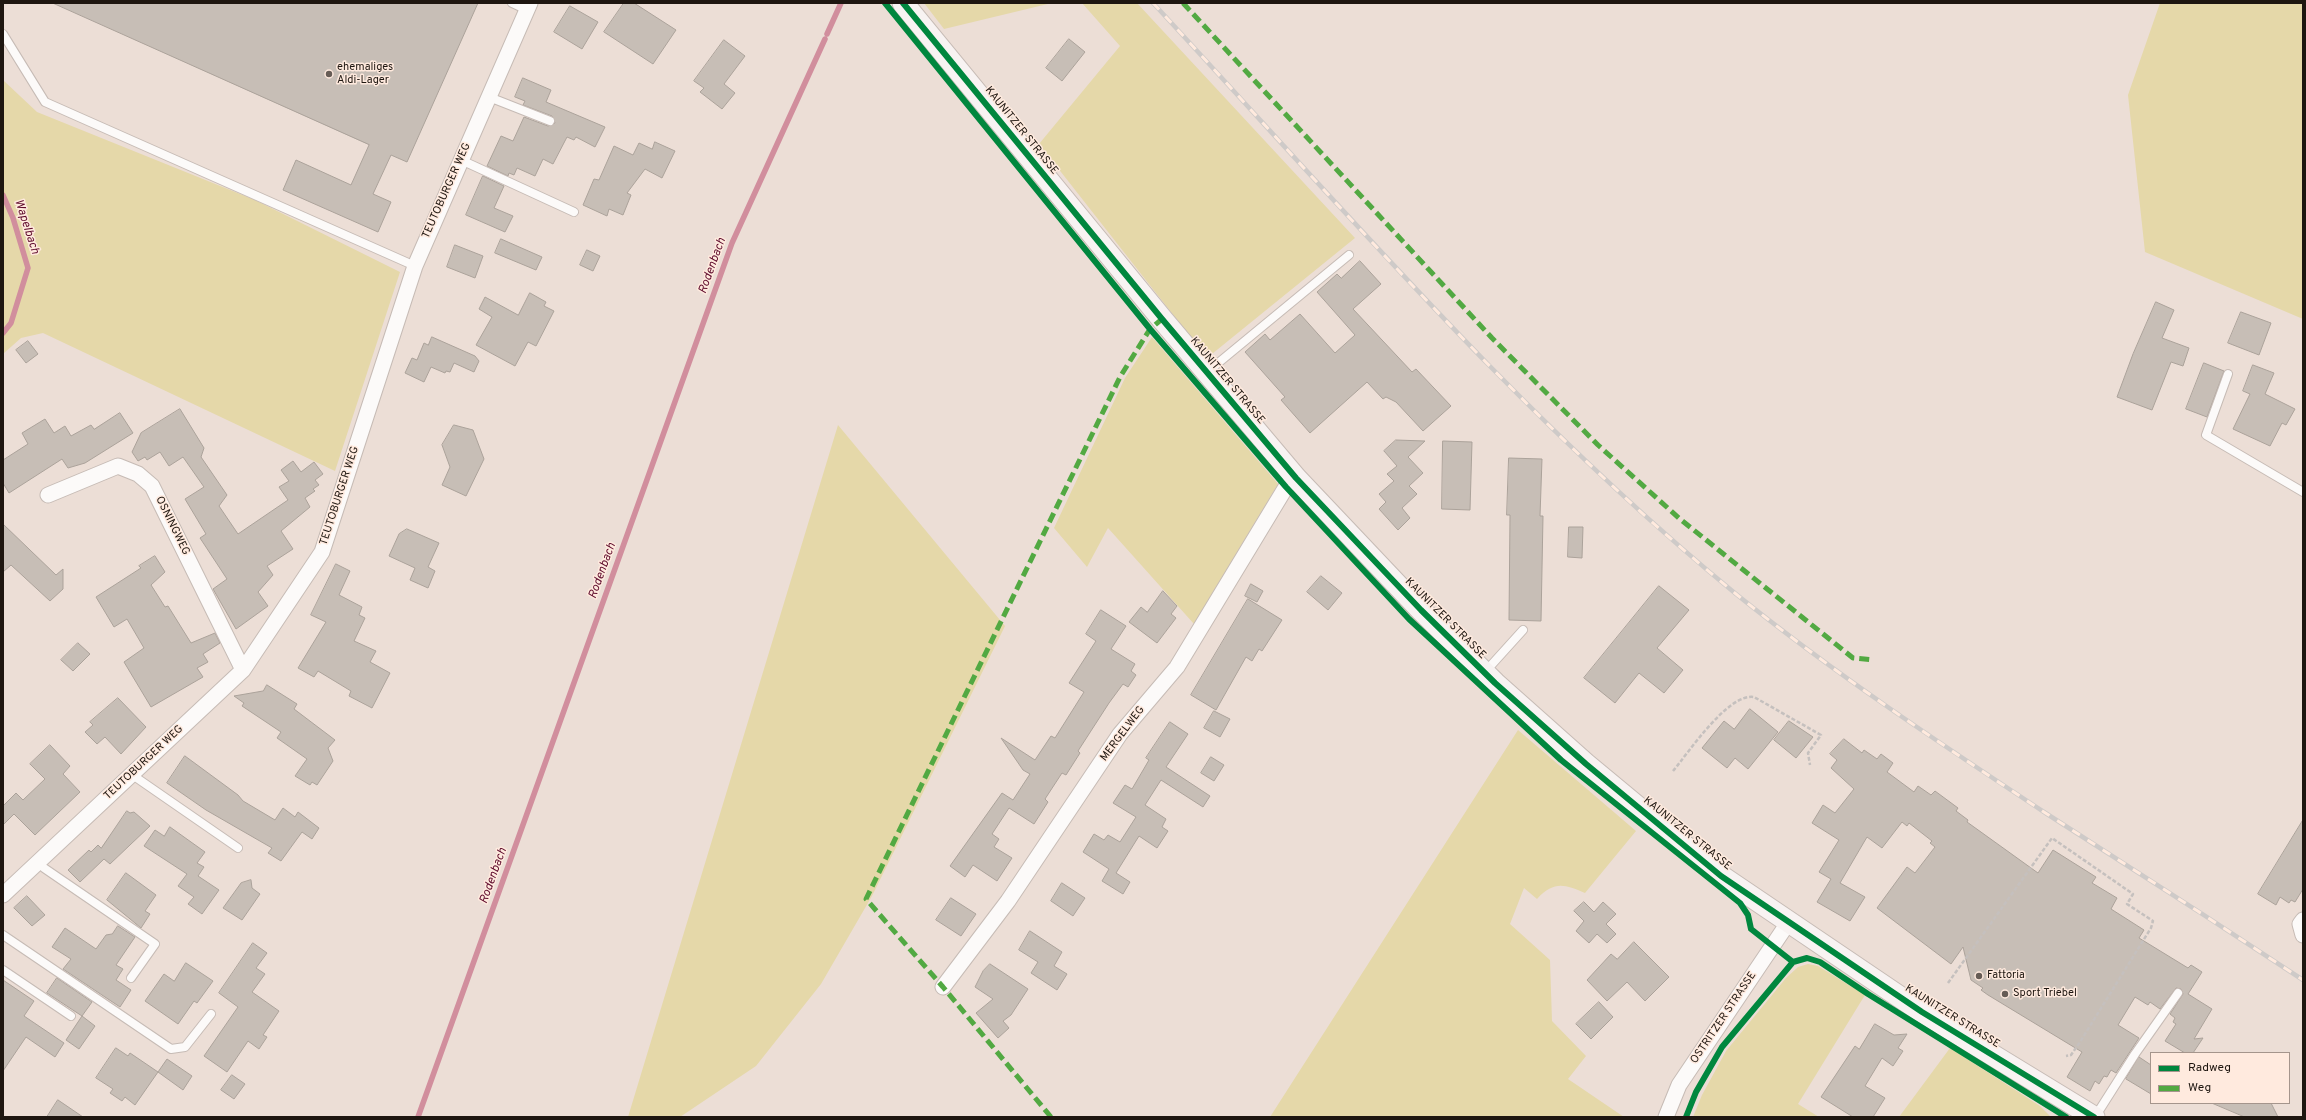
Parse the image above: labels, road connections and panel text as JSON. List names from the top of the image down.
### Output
{
  "streets": {
    "street": [
      "KAUNITZER STRASSE",
      "TEUTOBURGER WEG",
      "OSNINGWEG",
      "MERGELWEG",
      "OSTRITZER STRASSE"
    ]
  },
  "crossings": [
    ["KAUNITZER STRASSE", "MERGELWEG"],
    ["KAUNITZER STRASSE", "OSTRITZER STRASSE"],
    ["TEUTOBURGER WEG", "OSNINGWEG"]
  ],
  "water": ["Wapelbach", "Rodenbach"],
  "places": ["ehemaliges Aldi-Lager", "Fattoria", "Sport Triebel"],
  "legend": ["Radweg", "Weg"]
}
